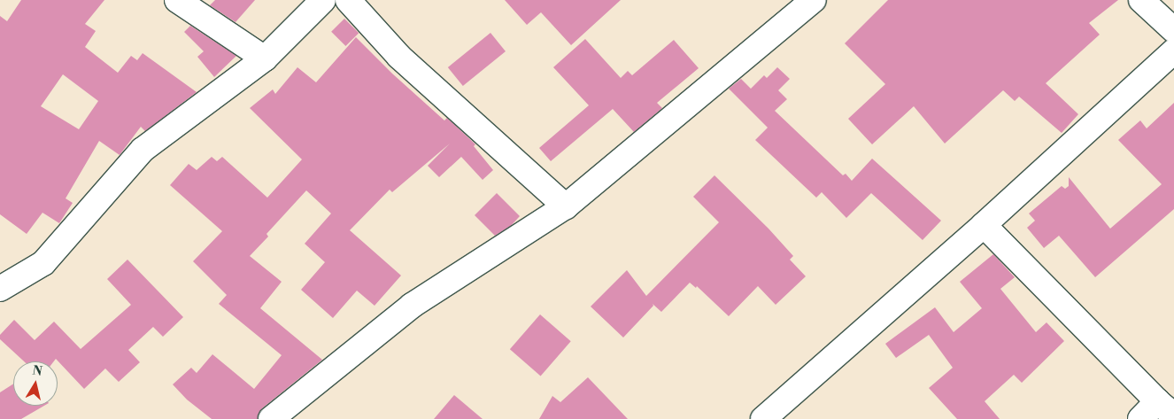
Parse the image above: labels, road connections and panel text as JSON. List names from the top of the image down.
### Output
{
  "north": "top"
}
